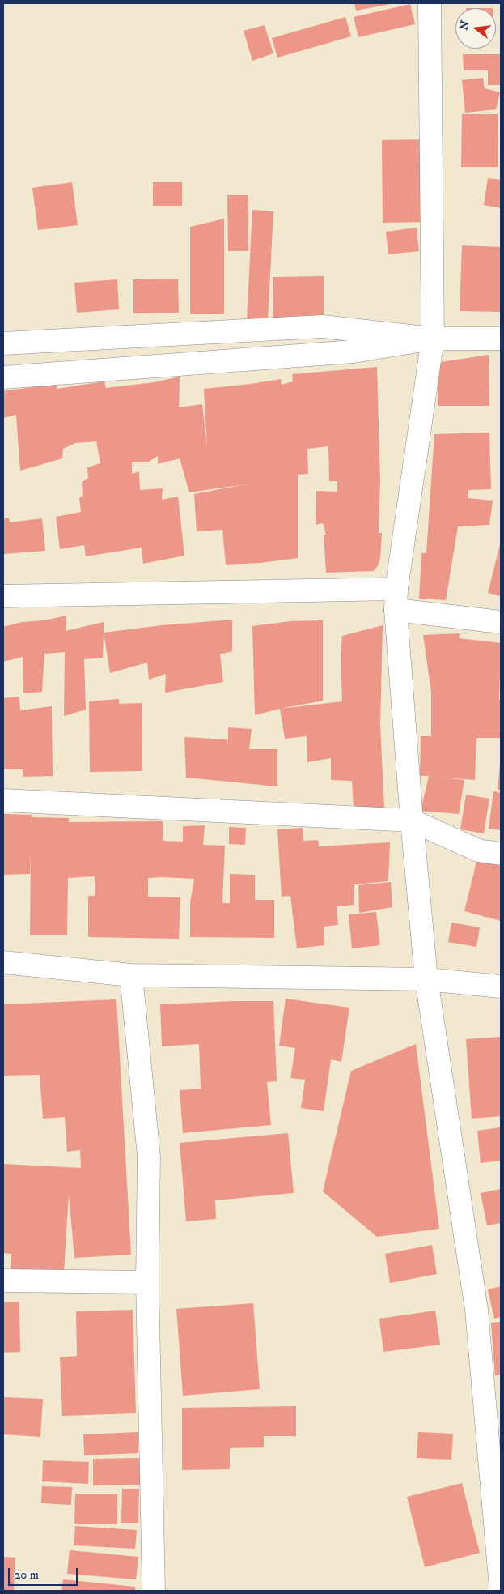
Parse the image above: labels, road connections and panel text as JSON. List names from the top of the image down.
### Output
{
  "scale_bar": "20 m",
  "north": "left"
}
